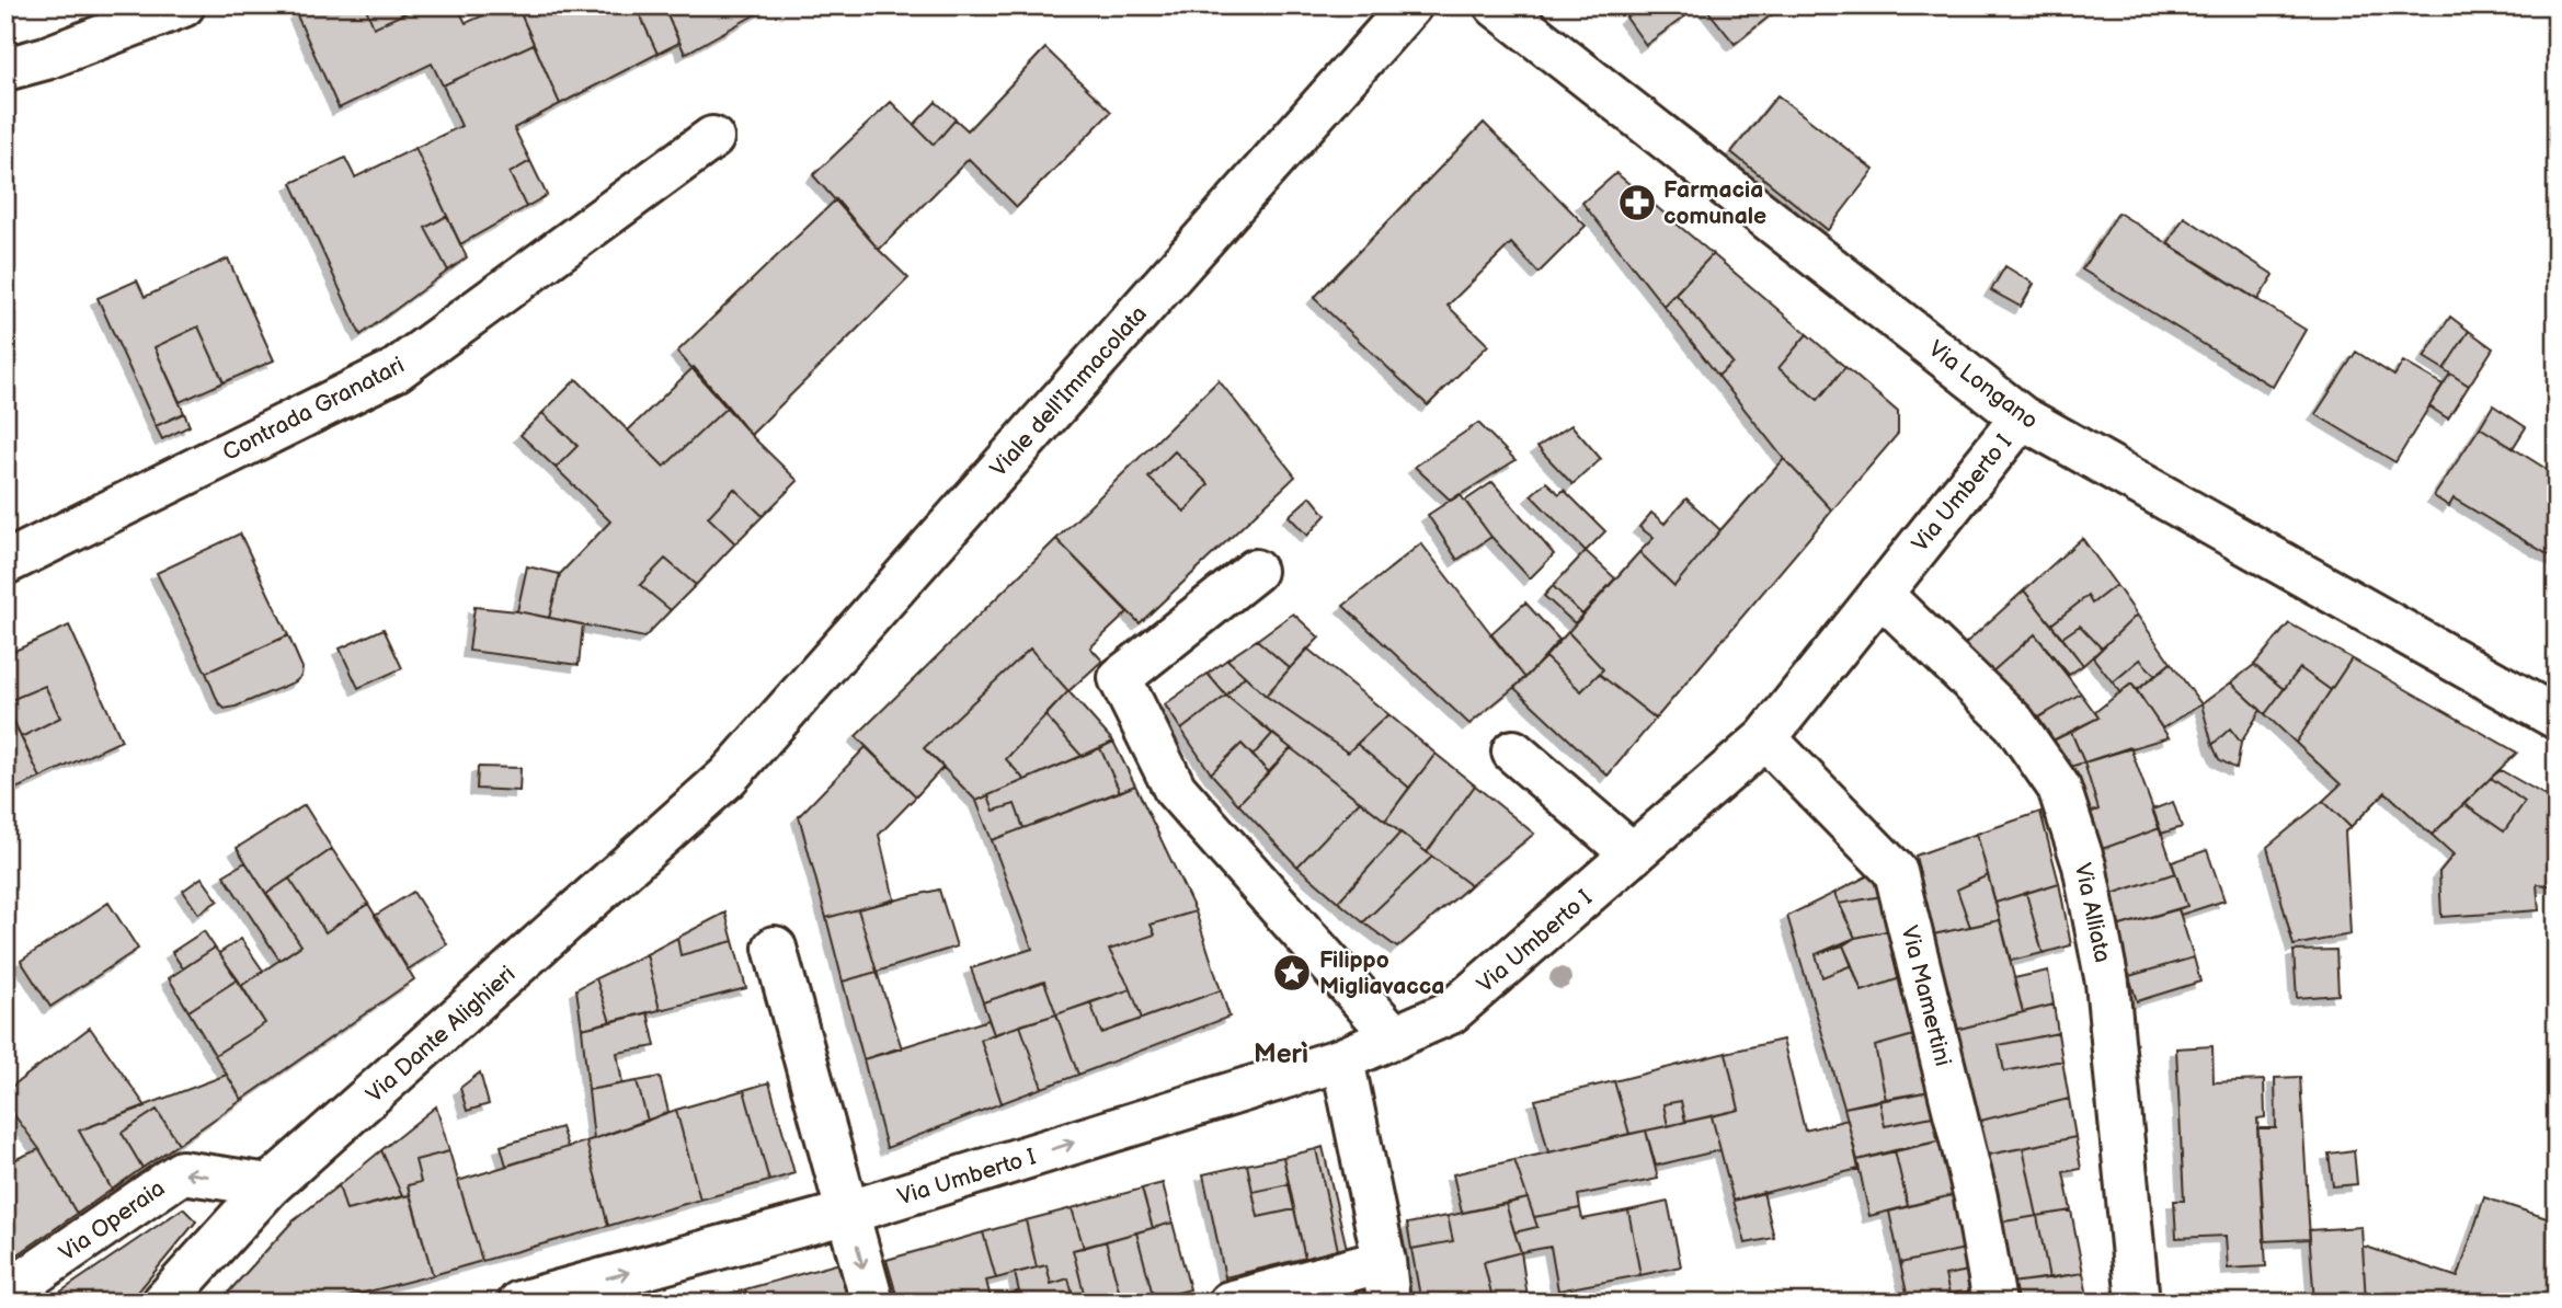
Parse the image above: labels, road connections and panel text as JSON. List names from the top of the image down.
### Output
{
  "streets": {
    "street": [
      "Via Longano",
      "Viale dell'Immacolata",
      "Contrada Granatari",
      "Via Umberto I",
      "Via Alliata",
      "Via Mamertini",
      "Via Dante Alighieri",
      "Via Operaia"
    ]
  },
  "crossings": [
    ["Via Longano", "Via Umberto I"],
    ["Viale dell'Immacolata", "Via Dante Alighieri"],
    ["Via Umberto I", "Via Alliata"],
    ["Via Umberto I", "Via Mamertini"],
    ["Via Dante Alighieri", "Via Operaia"]
  ],
  "one_way": ["Via Umberto I", "Via Operaia"],
  "districts": ["Merì"],
  "places": {
    "pharmacy": ["Farmacia comunale"],
    "place": ["Filippo Migliavacca"]
  }
}
